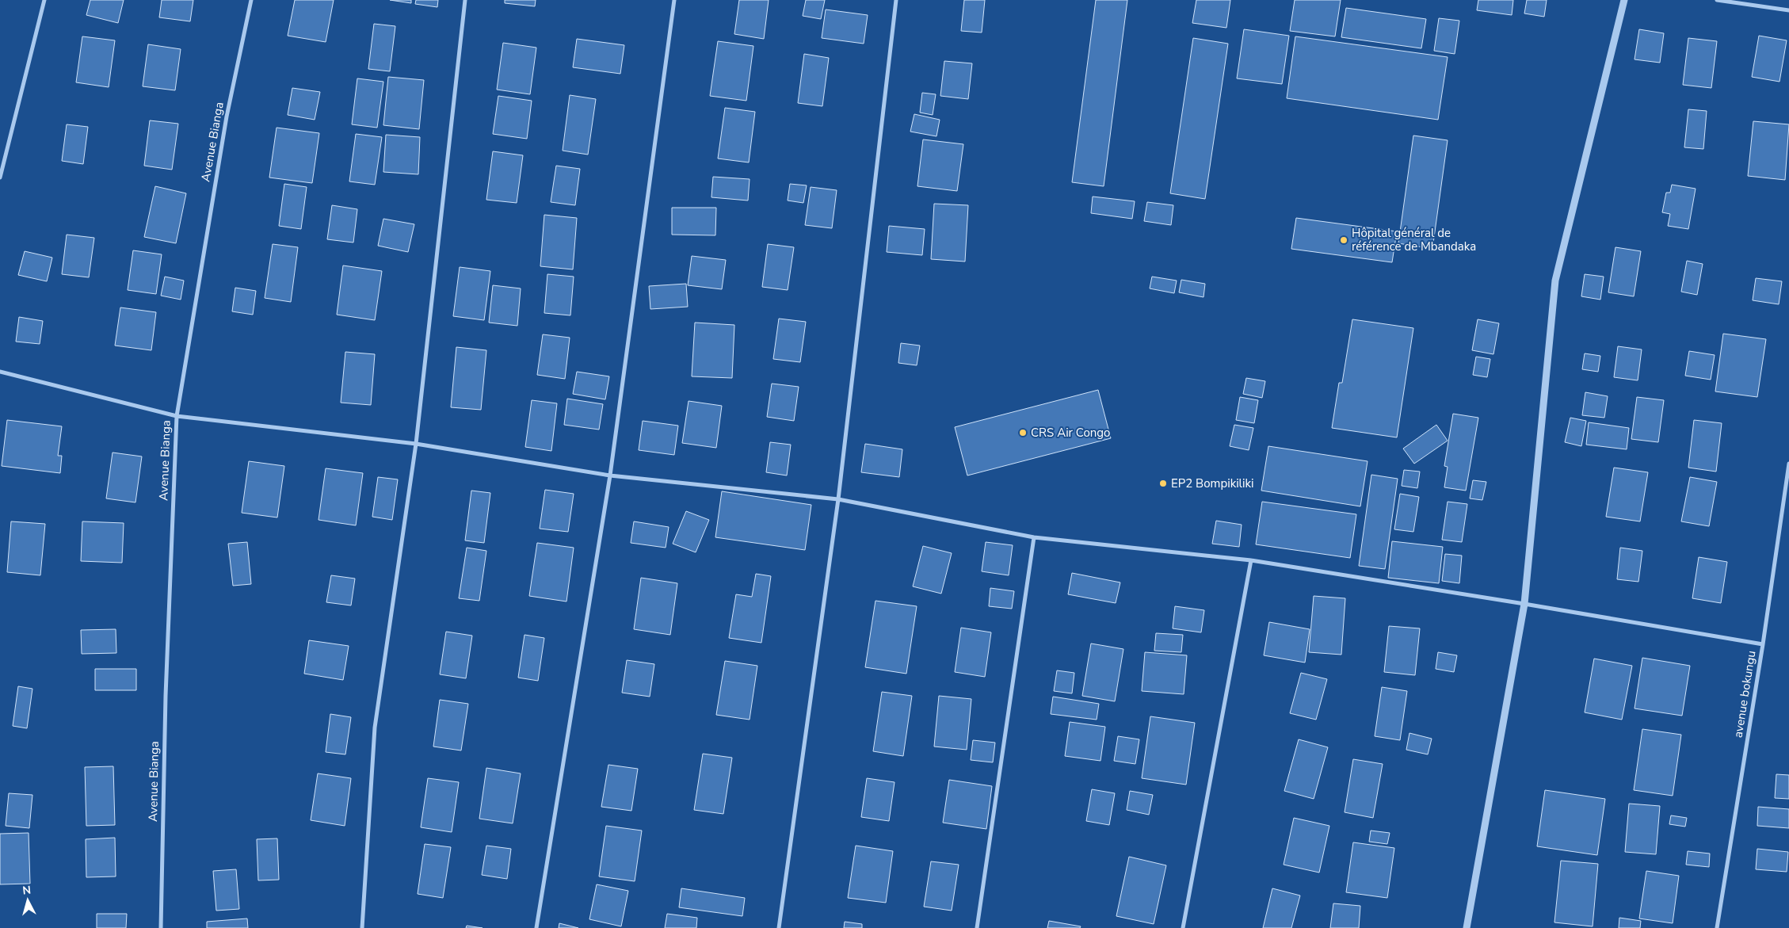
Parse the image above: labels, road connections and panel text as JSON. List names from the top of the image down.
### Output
{
  "streets": {
    "street": ["Avenue Bianga", "avenue bokungu"]
  },
  "places": ["Hôpital général de référence de Mbandaka", "CRS Air Congo", "EP2 Bompikiliki"],
  "north": "top"
}
